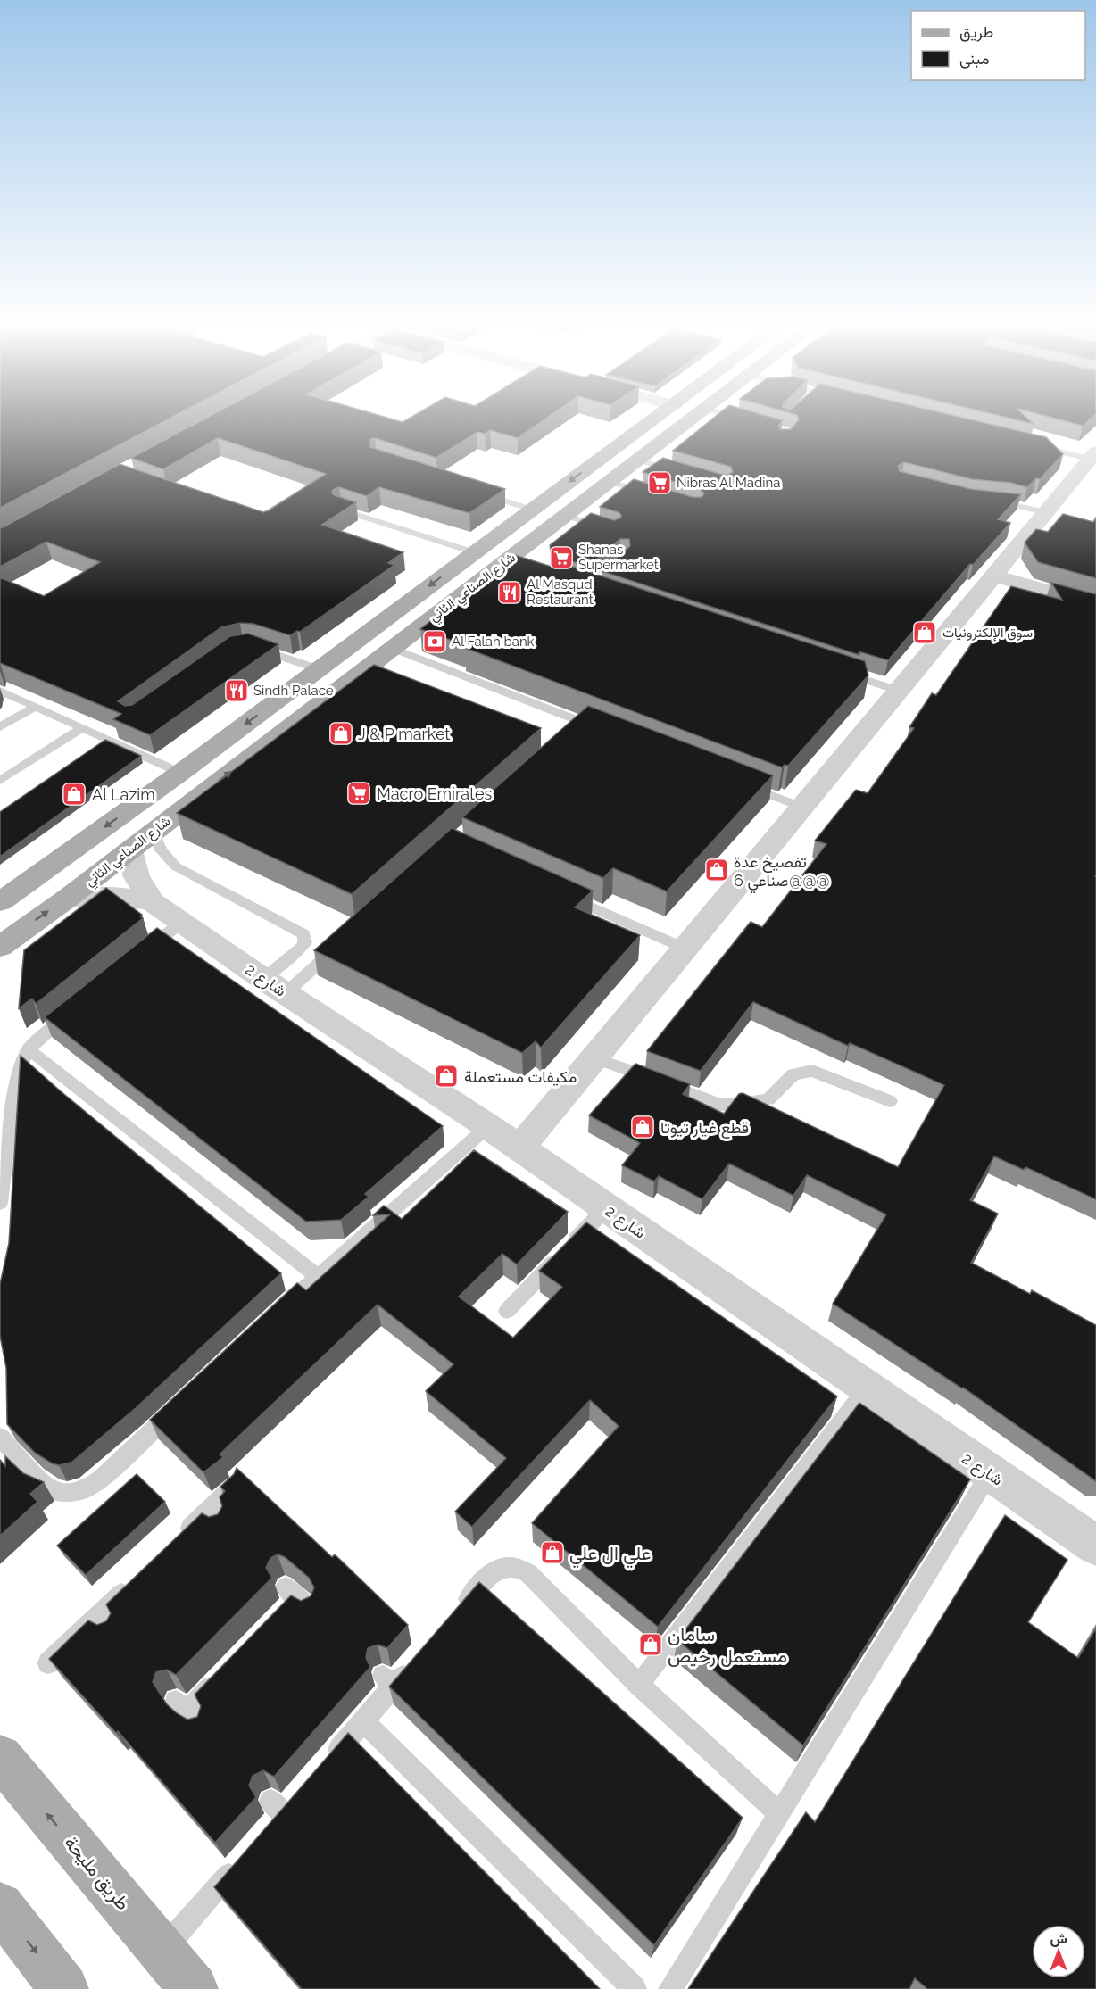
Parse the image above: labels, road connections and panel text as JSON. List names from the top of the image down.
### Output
{
  "streets": {
    "main road": ["شارع الصناعي الثاني", "طريق مليحة"],
    "street": ["شارع 2"]
  },
  "crossings": [
    ["شارع الصناعي الثاني", "شارع 2"]
  ],
  "places": {
    "supermarket": ["Nibras Al Madina", "Shanas Supermarket", "Macro Emirates"],
    "restaurant": ["Al Masqud Restaurant", "Sindh Palace"],
    "shop": [
      "سوق الإلكترونيات",
      "J & P market",
      "Al Lazim",
      "تفصيخ عدة صناعي 6@@@",
      "مكيفات مستعملة",
      "قطع غيار تيوتا",
      "علي ال علي",
      "سامان مستعمل رخيص"
    ],
    "bank": ["Al Falah bank"]
  },
  "legend": ["طريق", "مبنى"],
  "north": "top"
}
